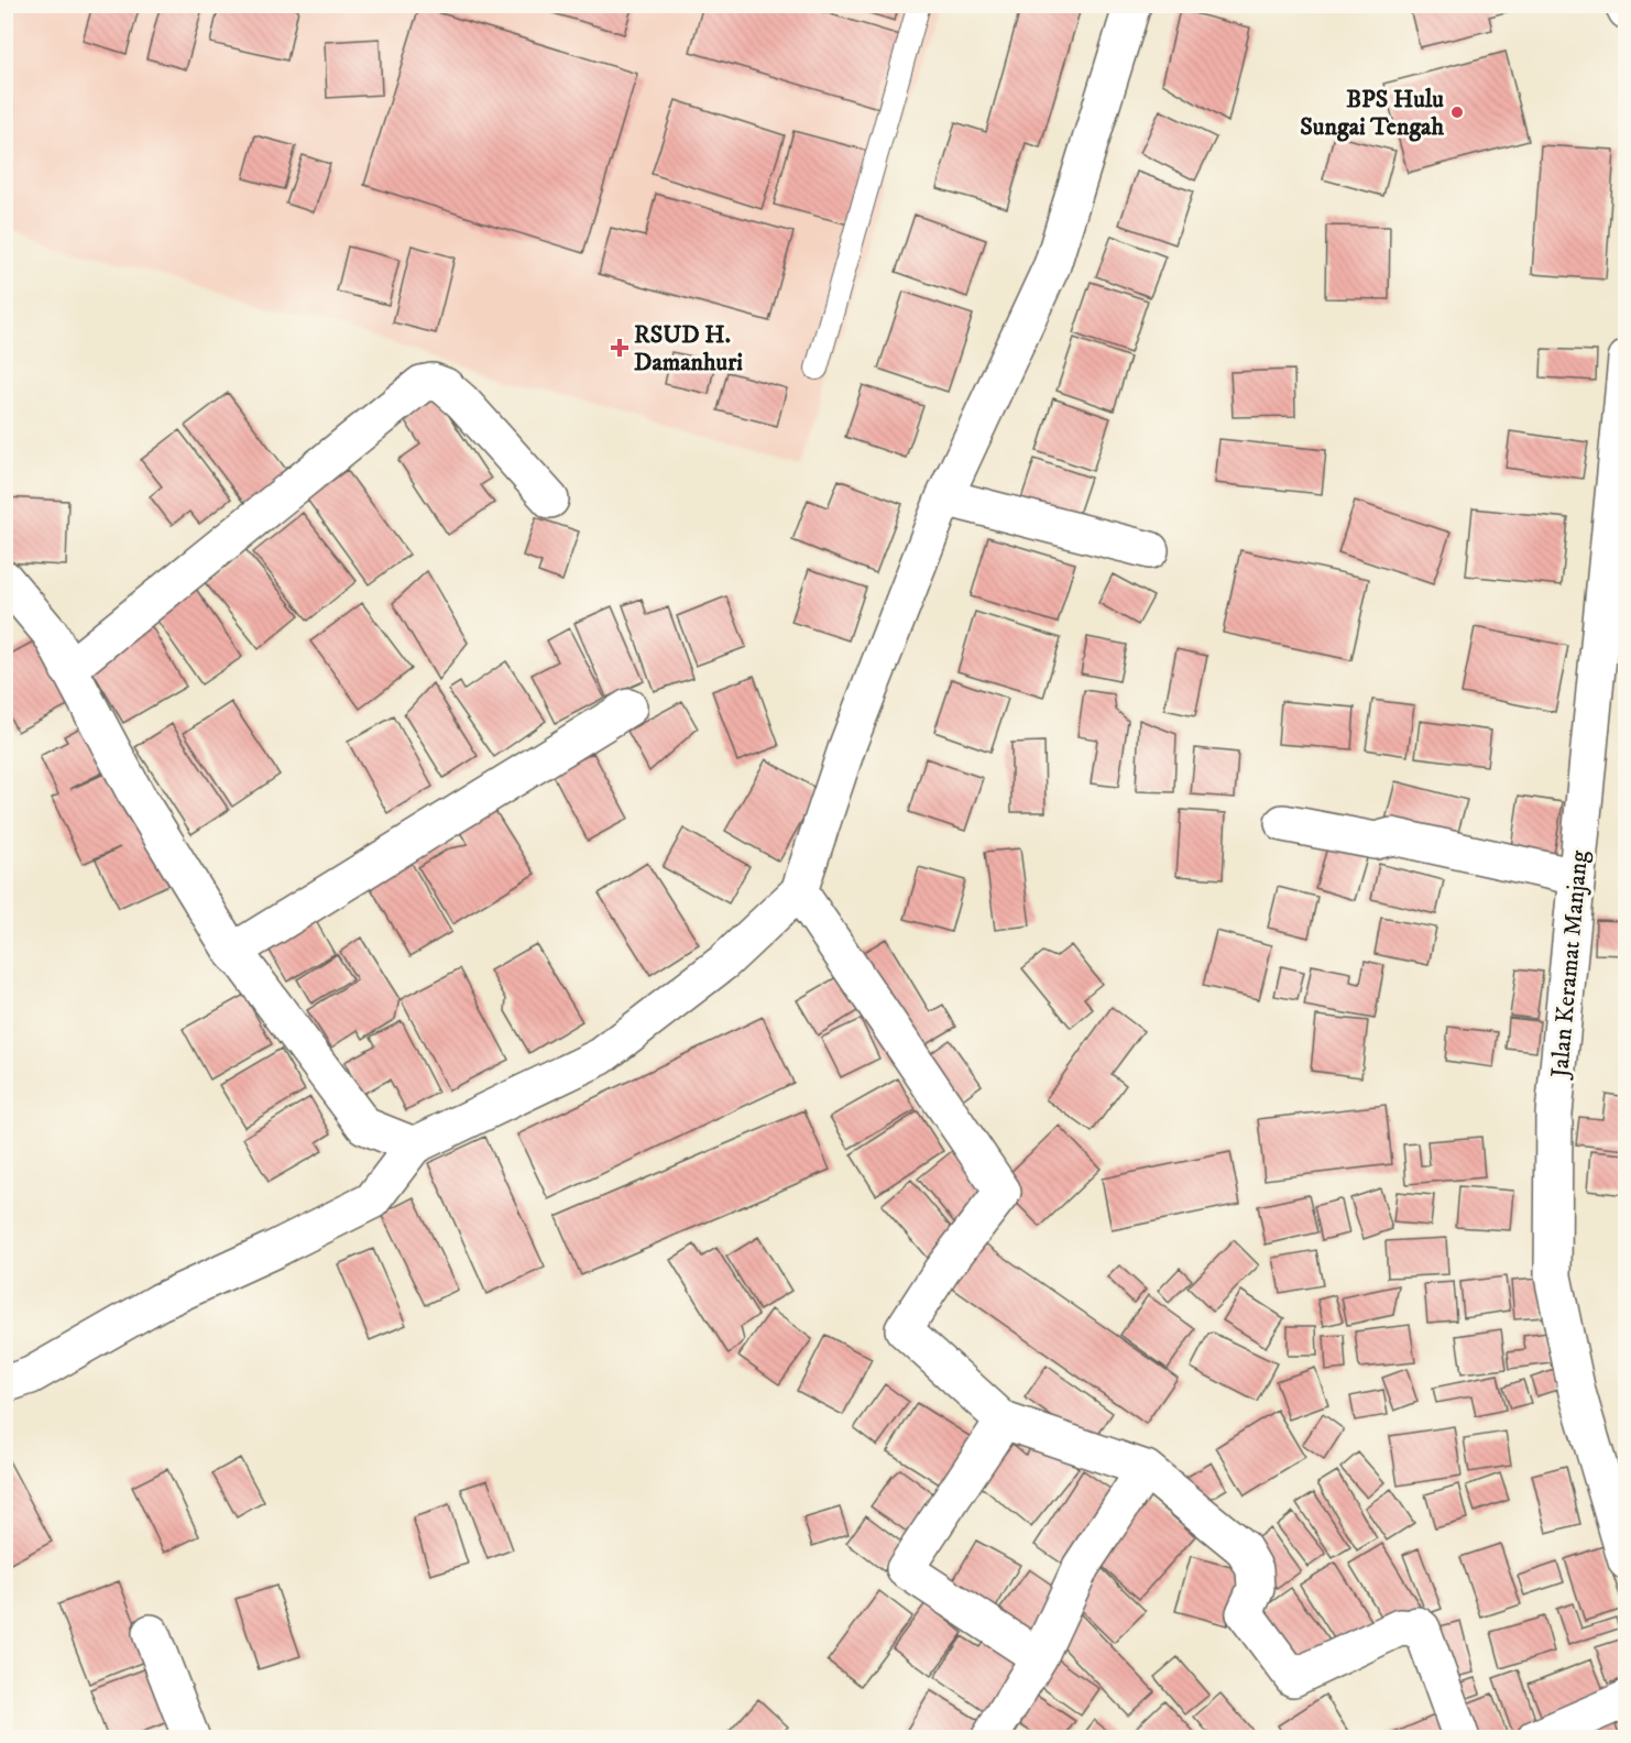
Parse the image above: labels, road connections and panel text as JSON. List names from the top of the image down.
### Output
{
  "streets": {
    "street": ["Jalan Keramat Manjang"]
  },
  "places": {
    "other": ["BPS Hulu Sungai Tengah"],
    "health": ["RSUD H. Damanhuri"]
  }
}
